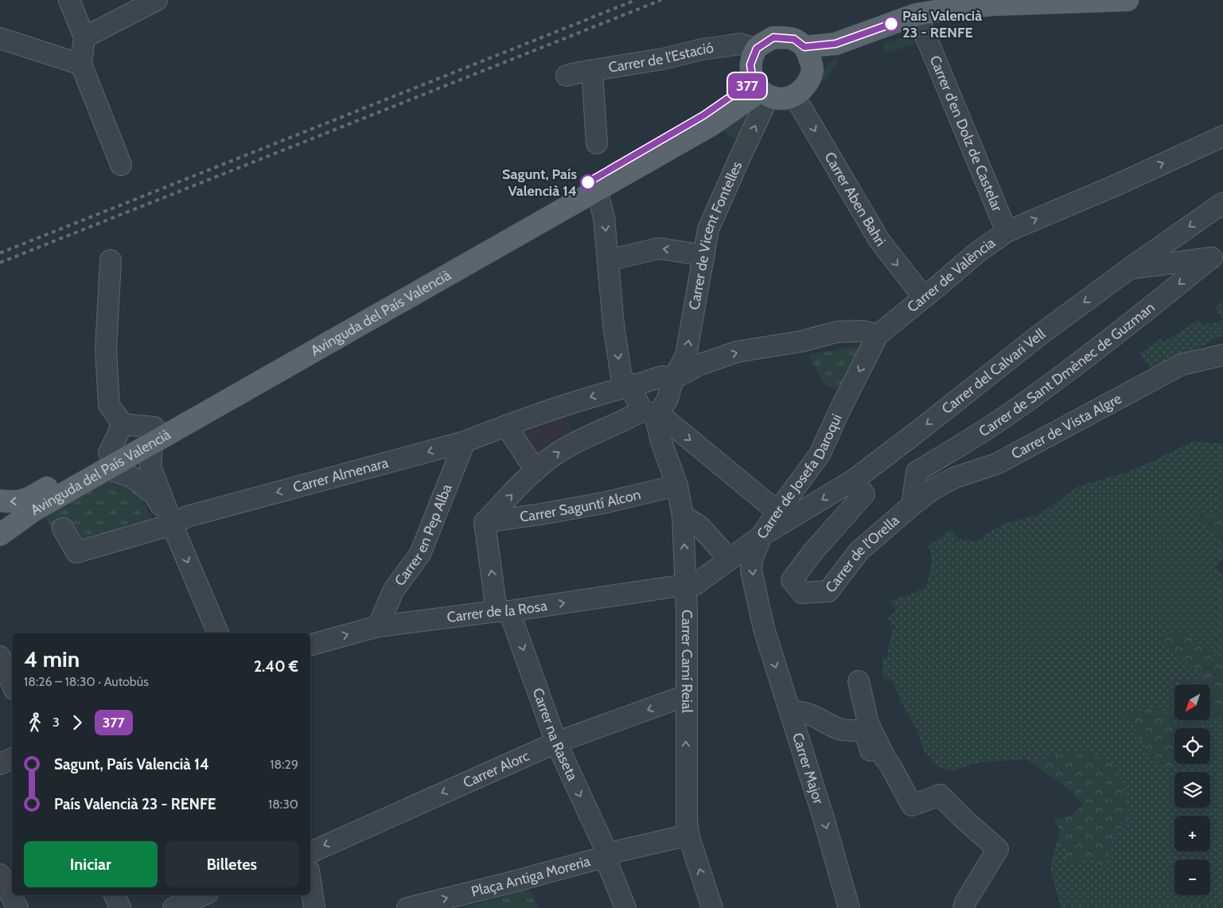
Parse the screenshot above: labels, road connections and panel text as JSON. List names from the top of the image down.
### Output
{
  "streets": {
    "main road": ["Avinguda del País Valencià"],
    "street": [
      "Carrer de l'Estació",
      "Carrer d'en Dolz de Castelar",
      "Carrer Aben Bahri",
      "Carrer de Vicent Fontelles",
      "Carrer de València",
      "Carrer de Sant Dmènec de Guzman",
      "Carrer del Calvari Vell",
      "Carrer de Vista Algre",
      "Carrer de Josefa Daroqui",
      "Carrer Almenara",
      "Carrer Saguntí Alcon",
      "Carrer en Pep Alba",
      "Carrer de l'Orella",
      "Carrer de la Rosa",
      "Carrer Camí Reial",
      "Carrer na Raseta",
      "Carrer Major",
      "Carrer Alorc",
      "Plaça Antiga Moreria"
    ]
  },
  "crossings": [
    ["Carrer de l'Estació", "Carrer Aben Bahri"],
    ["Carrer de l'Estació", "Carrer de Vicent Fontelles"],
    ["Carrer de l'Estació", "Avinguda del País Valencià"],
    ["Carrer d'en Dolz de Castelar", "Carrer de València"],
    ["Carrer Aben Bahri", "Carrer de Vicent Fontelles"],
    ["Carrer Aben Bahri", "Carrer de València"],
    ["Carrer Aben Bahri", "Avinguda del País Valencià"],
    ["Carrer de Vicent Fontelles", "Avinguda del País Valencià"],
    ["Carrer de Vicent Fontelles", "Carrer Almenara"],
    ["Carrer de Vicent Fontelles", "Carrer Camí Reial"],
    ["Carrer de València", "Carrer de Josefa Daroqui"],
    ["Carrer de Sant Dmènec de Guzman", "Carrer de Vista Algre"],
    ["Carrer de Sant Dmènec de Guzman", "Carrer de l'Orella"],
    ["Carrer del Calvari Vell", "Carrer de Josefa Daroqui"],
    ["Carrer del Calvari Vell", "Carrer de l'Orella"],
    ["Carrer del Calvari Vell", "Carrer Major"],
    ["Carrer de Vista Algre", "Carrer de l'Orella"],
    ["Carrer de Josefa Daroqui", "Carrer de la Rosa"],
    ["Carrer de Josefa Daroqui", "Carrer Camí Reial"],
    ["Carrer de Josefa Daroqui", "Carrer Major"],
    ["Carrer Almenara", "Carrer en Pep Alba"],
    ["Carrer Saguntí Alcon", "Carrer Camí Reial"],
    ["Carrer Saguntí Alcon", "Carrer na Raseta"],
    ["Carrer en Pep Alba", "Carrer de la Rosa"],
    ["Carrer de la Rosa", "Carrer Camí Reial"],
    ["Carrer de la Rosa", "Carrer na Raseta"],
    ["Carrer Camí Reial", "Carrer Alorc"],
    ["Carrer na Raseta", "Carrer Alorc"],
    ["Carrer na Raseta", "Plaça Antiga Moreria"]
  ],
  "one_way": [
    "Carrer Aben Bahri",
    "Carrer de Vicent Fontelles",
    "Carrer de Sant Dmènec de Guzman",
    "Carrer del Calvari Vell",
    "Carrer de Josefa Daroqui",
    "Carrer Almenara",
    "Carrer Camí Reial",
    "Carrer Major",
    "Carrer Alorc",
    "Plaça Antiga Moreria"
  ],
  "places": ["País Valencià 23 - RENFE", "Sagunt, País Valencià 14"],
  "lines": ["bus line 377"],
  "north": "bottom left",
  "page": {
    "on_map": "377",
    "heading": ["4 min", "18:26 – 18:30 · Autobús", "2.40 €"],
    "map_buttons": ["+", "−"],
    "legs": ["3", "377"],
    "list": [
      {
        "name": "Sagunt, País Valencià 14",
        "value": "18:29"
      },
      {
        "name": "País Valencià 23 - RENFE",
        "value": "18:30"
      }
    ],
    "buttons": ["Iniciar", "Billetes"]
  }
}
